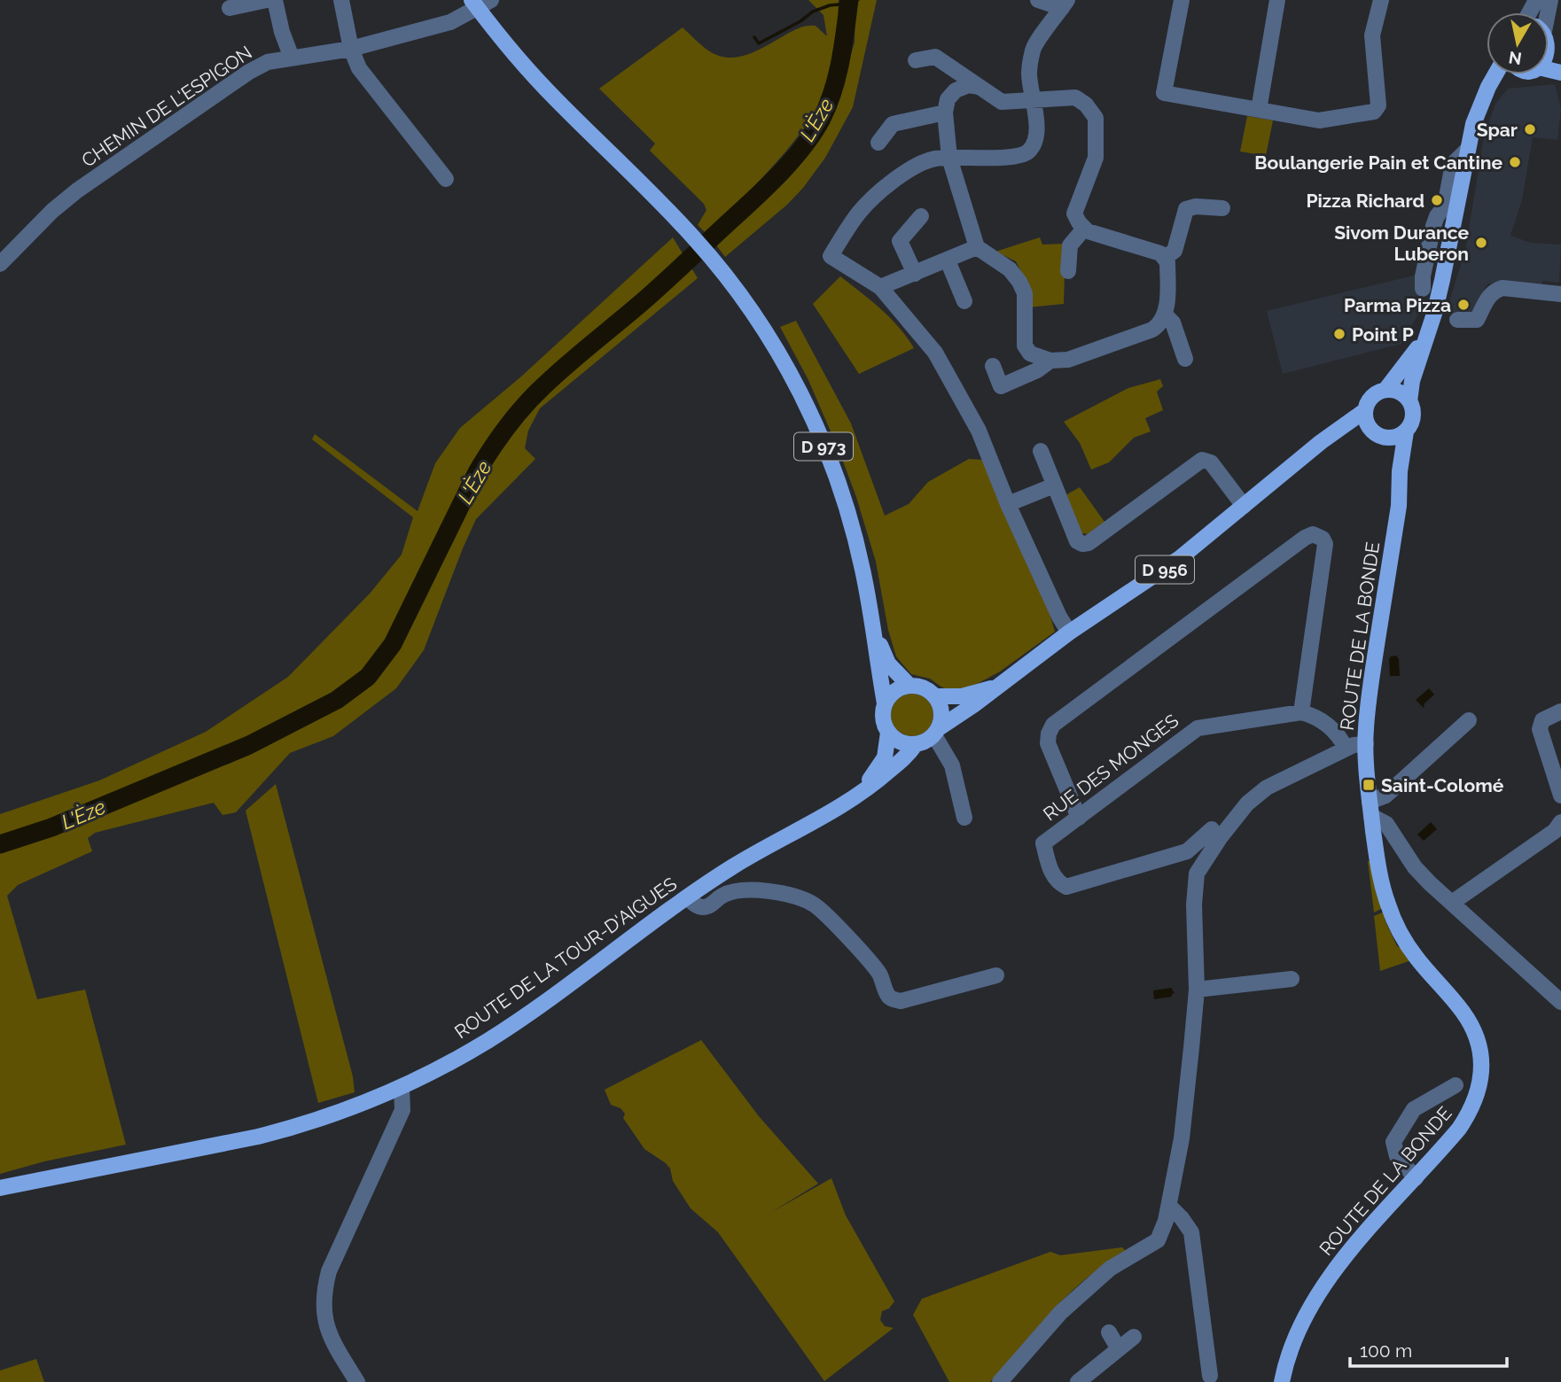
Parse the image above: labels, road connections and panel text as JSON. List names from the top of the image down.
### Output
{
  "streets": {
    "main road": [
      "D 973",
      "D 956",
      "ROUTE DE LA BONDE",
      "ROUTE DE LA TOUR-D'AIGUES"
    ],
    "street": ["CHEMIN DE L'ESPIGON", "RUE DES MONGES"]
  },
  "crossings": [
    ["D 973", "D 956"],
    ["D 973", "ROUTE DE LA TOUR-D'AIGUES"],
    ["D 956", "ROUTE DE LA BONDE"],
    ["D 956", "ROUTE DE LA TOUR-D'AIGUES"]
  ],
  "water": ["L'Èze"],
  "places": {
    "other": [
      "Spar",
      "Boulangerie Pain et Cantine",
      "Pizza Richard",
      "Sivom Durance Luberon",
      "Parma Pizza",
      "Point P"
    ],
    "transit": ["Saint-Colomé"]
  },
  "scale_bar": "100 m",
  "north": "bottom"
}
